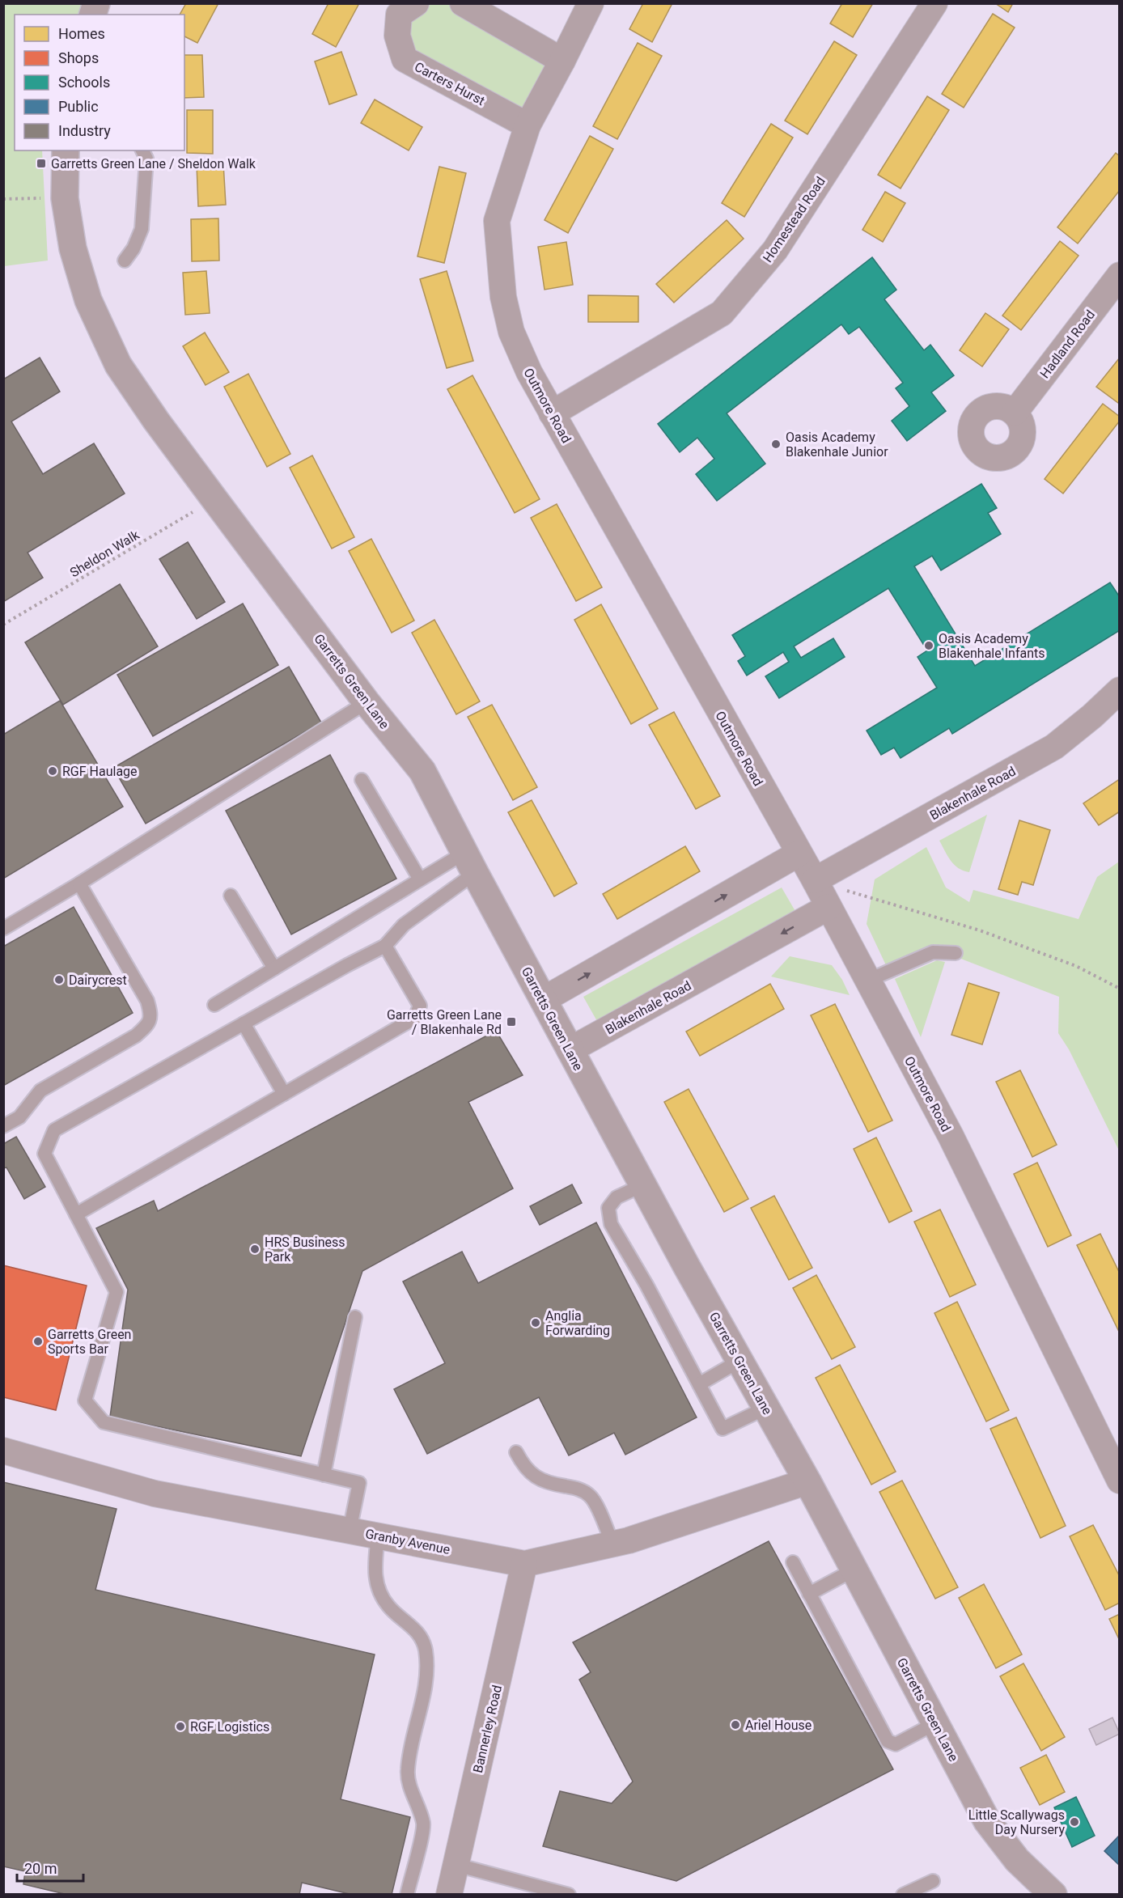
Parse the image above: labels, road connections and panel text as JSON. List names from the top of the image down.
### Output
{
  "streets": {
    "street": [
      "Carters Hurst",
      "Homestead Road",
      "Hadland Road",
      "Outmore Road",
      "Garretts Green Lane",
      "Blakenhale Road",
      "Granby Avenue",
      "Bannerley Road"
    ],
    "path": ["Sheldon Walk"]
  },
  "crossings": [
    ["Carters Hurst", "Outmore Road"],
    ["Homestead Road", "Outmore Road"],
    ["Outmore Road", "Blakenhale Road"],
    ["Sheldon Walk", "Garretts Green Lane"],
    ["Garretts Green Lane", "Blakenhale Road"],
    ["Garretts Green Lane", "Granby Avenue"],
    ["Granby Avenue", "Bannerley Road"]
  ],
  "places": {
    "transit": ["Garretts Green Lane / Sheldon Walk", "Garretts Green Lane / Blakenhale Rd"],
    "other": [
      "Oasis Academy Blakenhale Junior",
      "Oasis Academy Blakenhale Infants",
      "RGF Haulage",
      "Dairycrest",
      "HRS Business Park",
      "Anglia Forwarding",
      "Garretts Green Sports Bar",
      "Ariel House",
      "RGF Logistics",
      "Little Scallywags Day Nursery"
    ]
  },
  "legend": [
    "Homes",
    "Shops",
    "Schools",
    "Public",
    "Industry"
  ],
  "scale_bar": "20 m"
}
